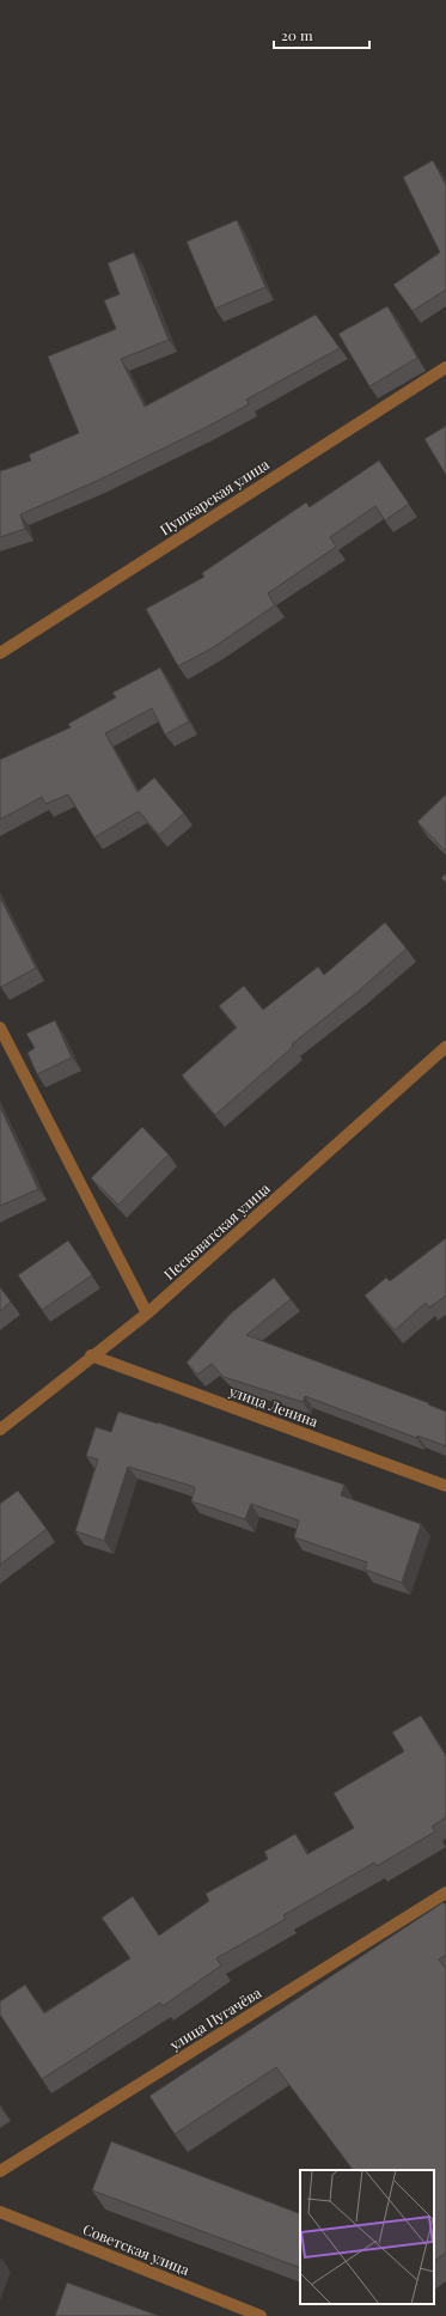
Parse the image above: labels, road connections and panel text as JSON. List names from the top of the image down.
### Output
{
  "streets": {
    "street": [
      "Пушкарская улица",
      "Песковатская улица",
      "улица Ленина",
      "улица Пугачёва",
      "Советская улица"
    ]
  },
  "crossings": [
    ["Песковатская улица", "улица Ленина"]
  ],
  "scale_bar": "20 m"
}
